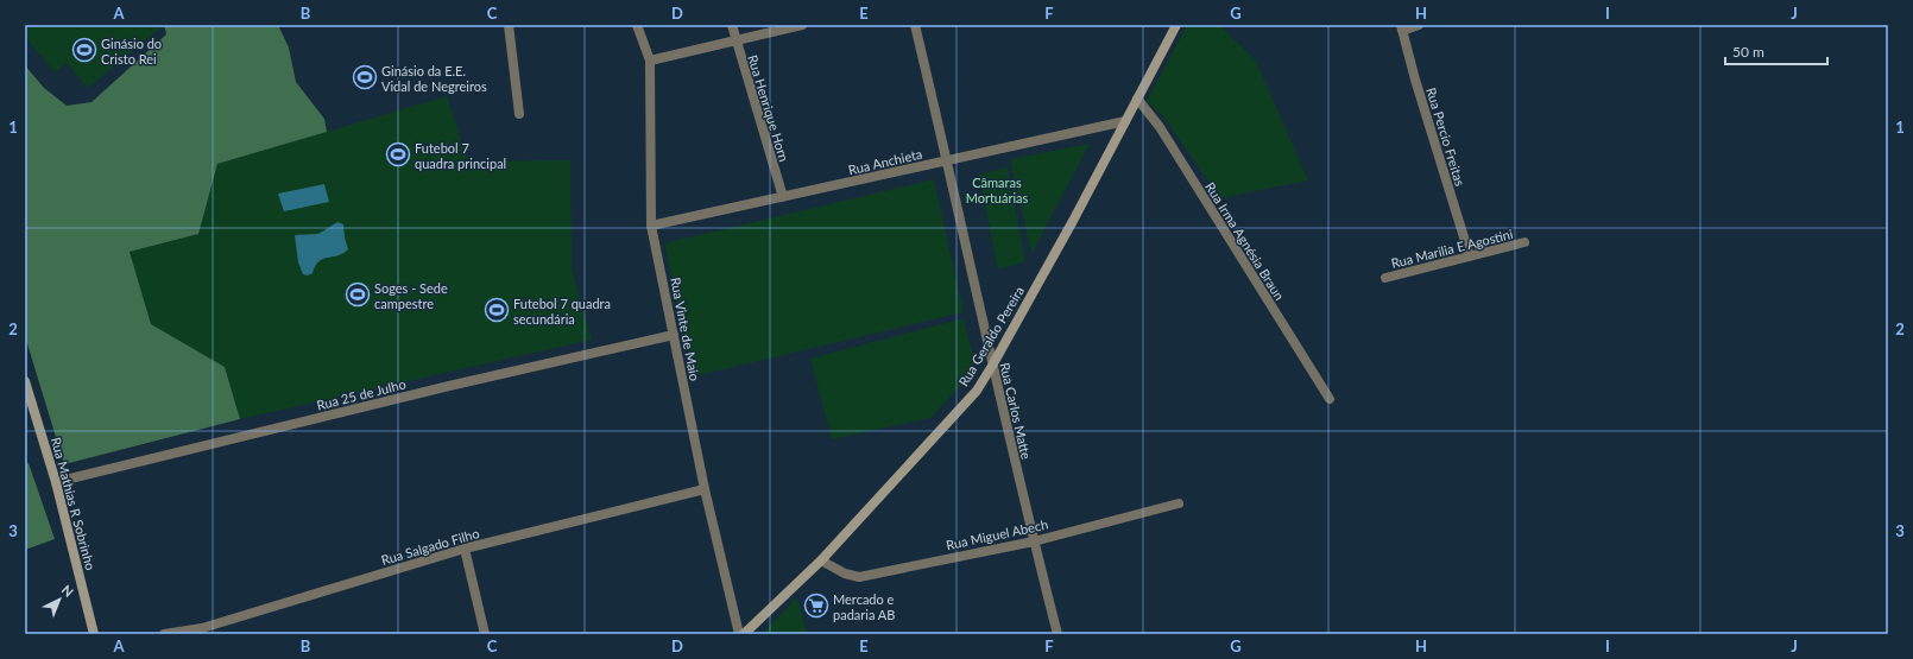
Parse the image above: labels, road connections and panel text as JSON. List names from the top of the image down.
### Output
{
  "streets": {
    "main road": ["Rua Geraldo Pereira", "Rua Mathias R Sobrinho"],
    "street": [
      "Rua Henrique Horn",
      "Rua Percio Freitas",
      "Rua Anchieta",
      "Rua Irma Agnésia Braun",
      "Rua Marilia E Agostini",
      "Rua Vinte de Maio",
      "Rua 25 de Julho",
      "Rua Carlos Matte",
      "Rua Miguel Abech",
      "Rua Salgado Filho"
    ]
  },
  "crossings": [
    ["Rua Henrique Horn", "Rua Anchieta"],
    ["Rua Percio Freitas", "Rua Marilia E Agostini"],
    ["Rua Anchieta", "Rua Vinte de Maio"],
    ["Rua Anchieta", "Rua Geraldo Pereira"],
    ["Rua Anchieta", "Rua Carlos Matte"],
    ["Rua Irma Agnésia Braun", "Rua Geraldo Pereira"],
    ["Rua Vinte de Maio", "Rua 25 de Julho"],
    ["Rua Vinte de Maio", "Rua Salgado Filho"],
    ["Rua Geraldo Pereira", "Rua Carlos Matte"],
    ["Rua Geraldo Pereira", "Rua Miguel Abech"],
    ["Rua 25 de Julho", "Rua Mathias R Sobrinho"],
    ["Rua Carlos Matte", "Rua Miguel Abech"]
  ],
  "parks": ["Câmaras Mortuárias"],
  "places": {
    "sports": [
      "Ginásio do Cristo Rei",
      "Ginásio da E.E. Vidal de Negreiros",
      "Futebol 7 quadra principal",
      "Soges - Sede campestre",
      "Futebol 7 quadra secundária"
    ],
    "supermarket": ["Mercado e padaria AB"]
  },
  "scale_bar": "50 m",
  "north": "top right",
  "grid": {
    "columns": [
      "A",
      "B",
      "C",
      "D",
      "E",
      "F",
      "G",
      "H",
      "I",
      "J"
    ],
    "rows": ["1", "2", "3"]
  }
}
